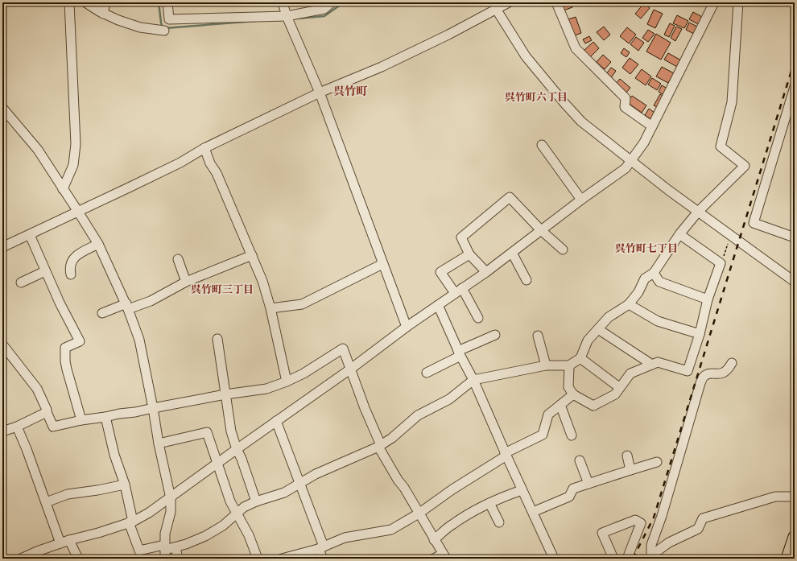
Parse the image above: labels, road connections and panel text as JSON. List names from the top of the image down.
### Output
{
  "districts": [
    "呉竹町",
    "呉竹町六丁目",
    "呉竹町七丁目",
    "呉竹町三丁目"
  ]
}
